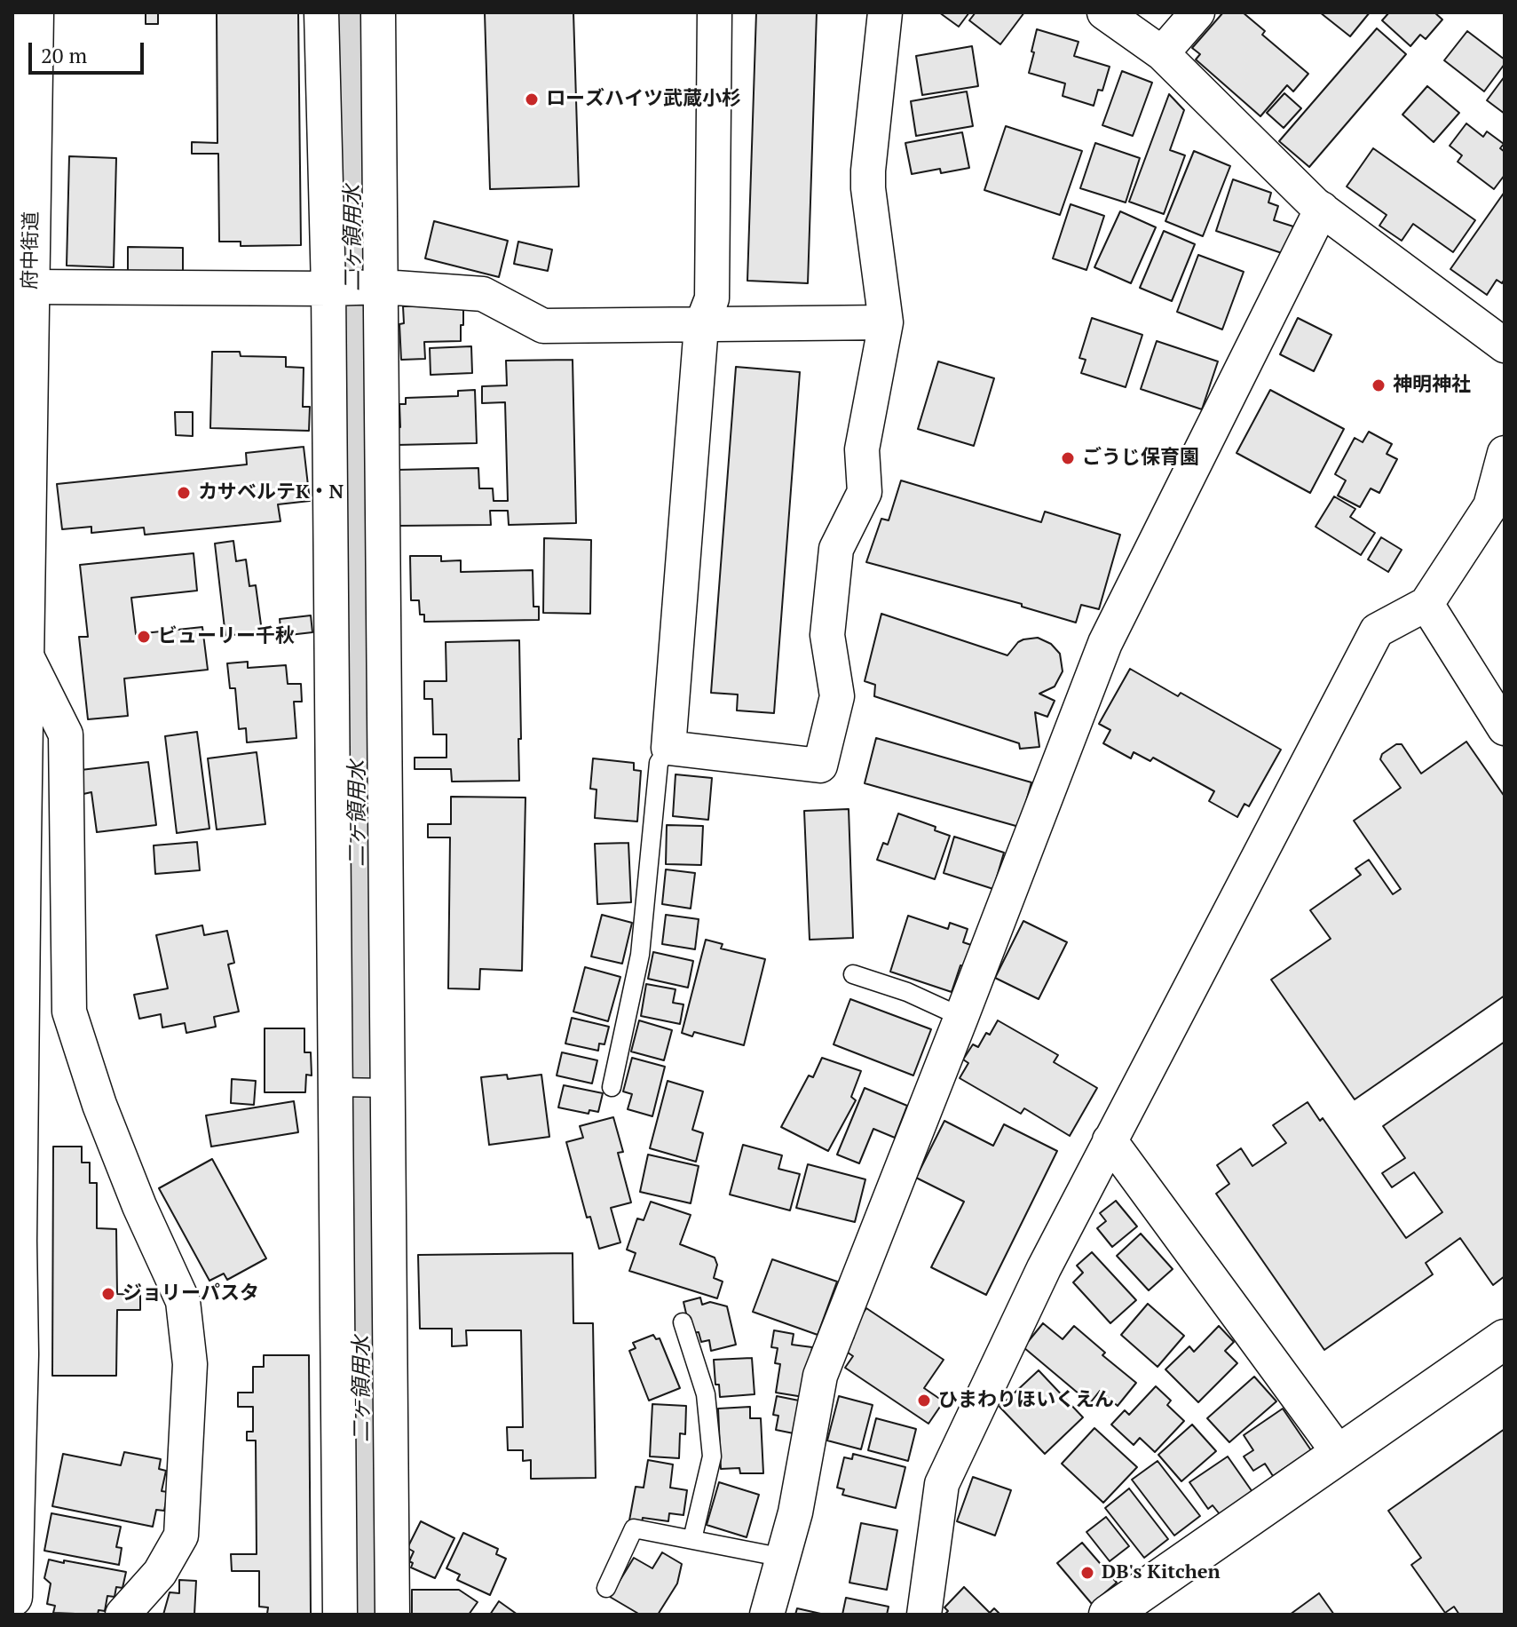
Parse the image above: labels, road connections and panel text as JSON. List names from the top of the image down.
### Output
{
  "streets": {
    "main road": ["府中街道"]
  },
  "water": ["二ヶ領用水"],
  "places": [
    "ローズハイツ武蔵小杉",
    "神明神社",
    "ごうじ保育園",
    "カサベルテK・N",
    "ビューリー千秋",
    "ジョリーパスタ",
    "ひまわりほいくえん",
    "DB's Kitchen"
  ],
  "scale_bar": "20 m"
}
